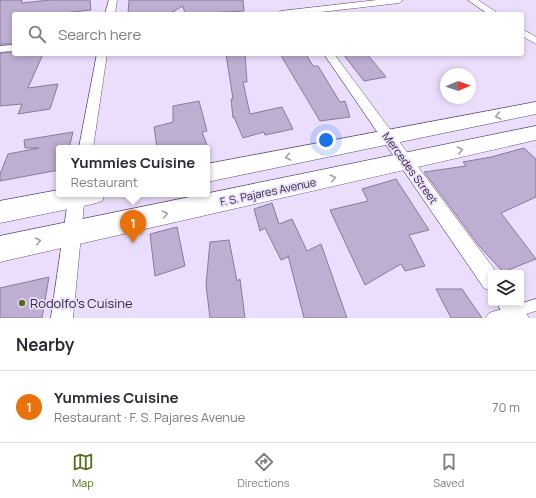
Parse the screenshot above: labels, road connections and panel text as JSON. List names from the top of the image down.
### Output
{
  "streets": {
    "main road": ["F. S. Pajares Avenue"],
    "street": ["Mercedes Street"]
  },
  "crossings": [
    ["Mercedes Street", "F. S. Pajares Avenue"]
  ],
  "places": ["Rodolfo's Cuisine"],
  "north": "right",
  "page": {
    "search": "Search here",
    "popup": ["Yummies Cuisine", "Restaurant"],
    "pins": "1",
    "heading": "Nearby",
    "list": [
      {
        "mark": "1",
        "name": "Yummies Cuisine",
        "note": "Restaurant · F. S. Pajares Avenue",
        "value": "70 m"
      }
    ],
    "nav": ["Map", "Directions", "Saved"]
  }
}
